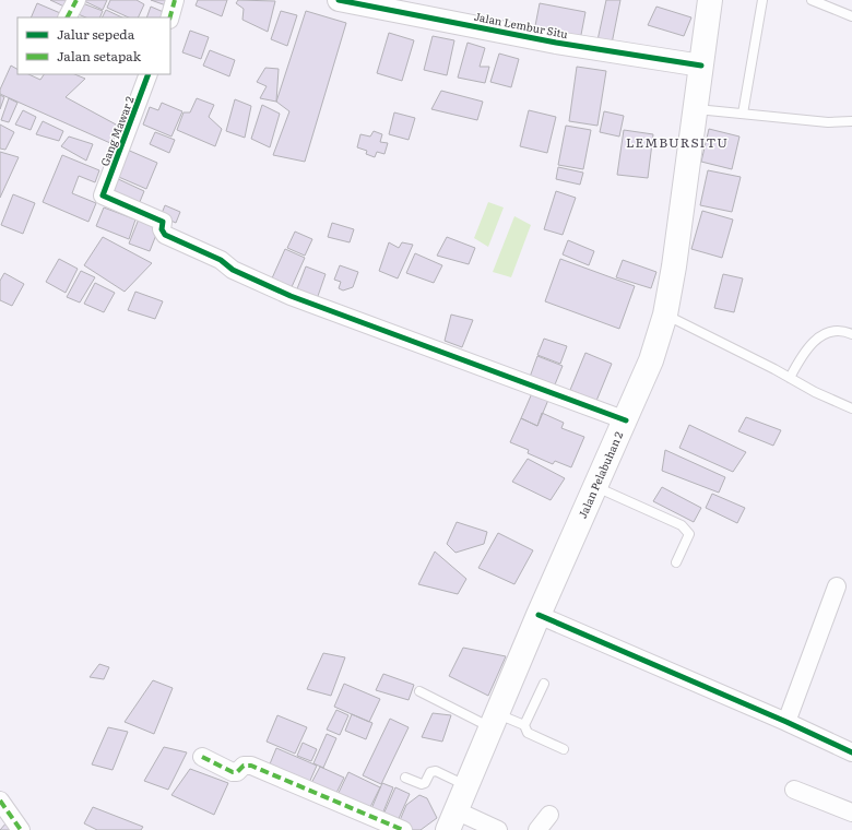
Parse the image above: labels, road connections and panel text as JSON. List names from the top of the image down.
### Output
{
  "streets": {
    "main road": ["Jalan Pelabuhan 2"],
    "street": ["Jalan Lembur Situ", "Gang Mawar 2"]
  },
  "crossings": [
    ["Jalan Lembur Situ", "Jalan Pelabuhan 2"],
    ["Gang Mawar 2", "Jalan Pelabuhan 2"]
  ],
  "districts": ["LEMBURSITU"],
  "legend": ["Jalur sepeda", "Jalan setapak"]
}
